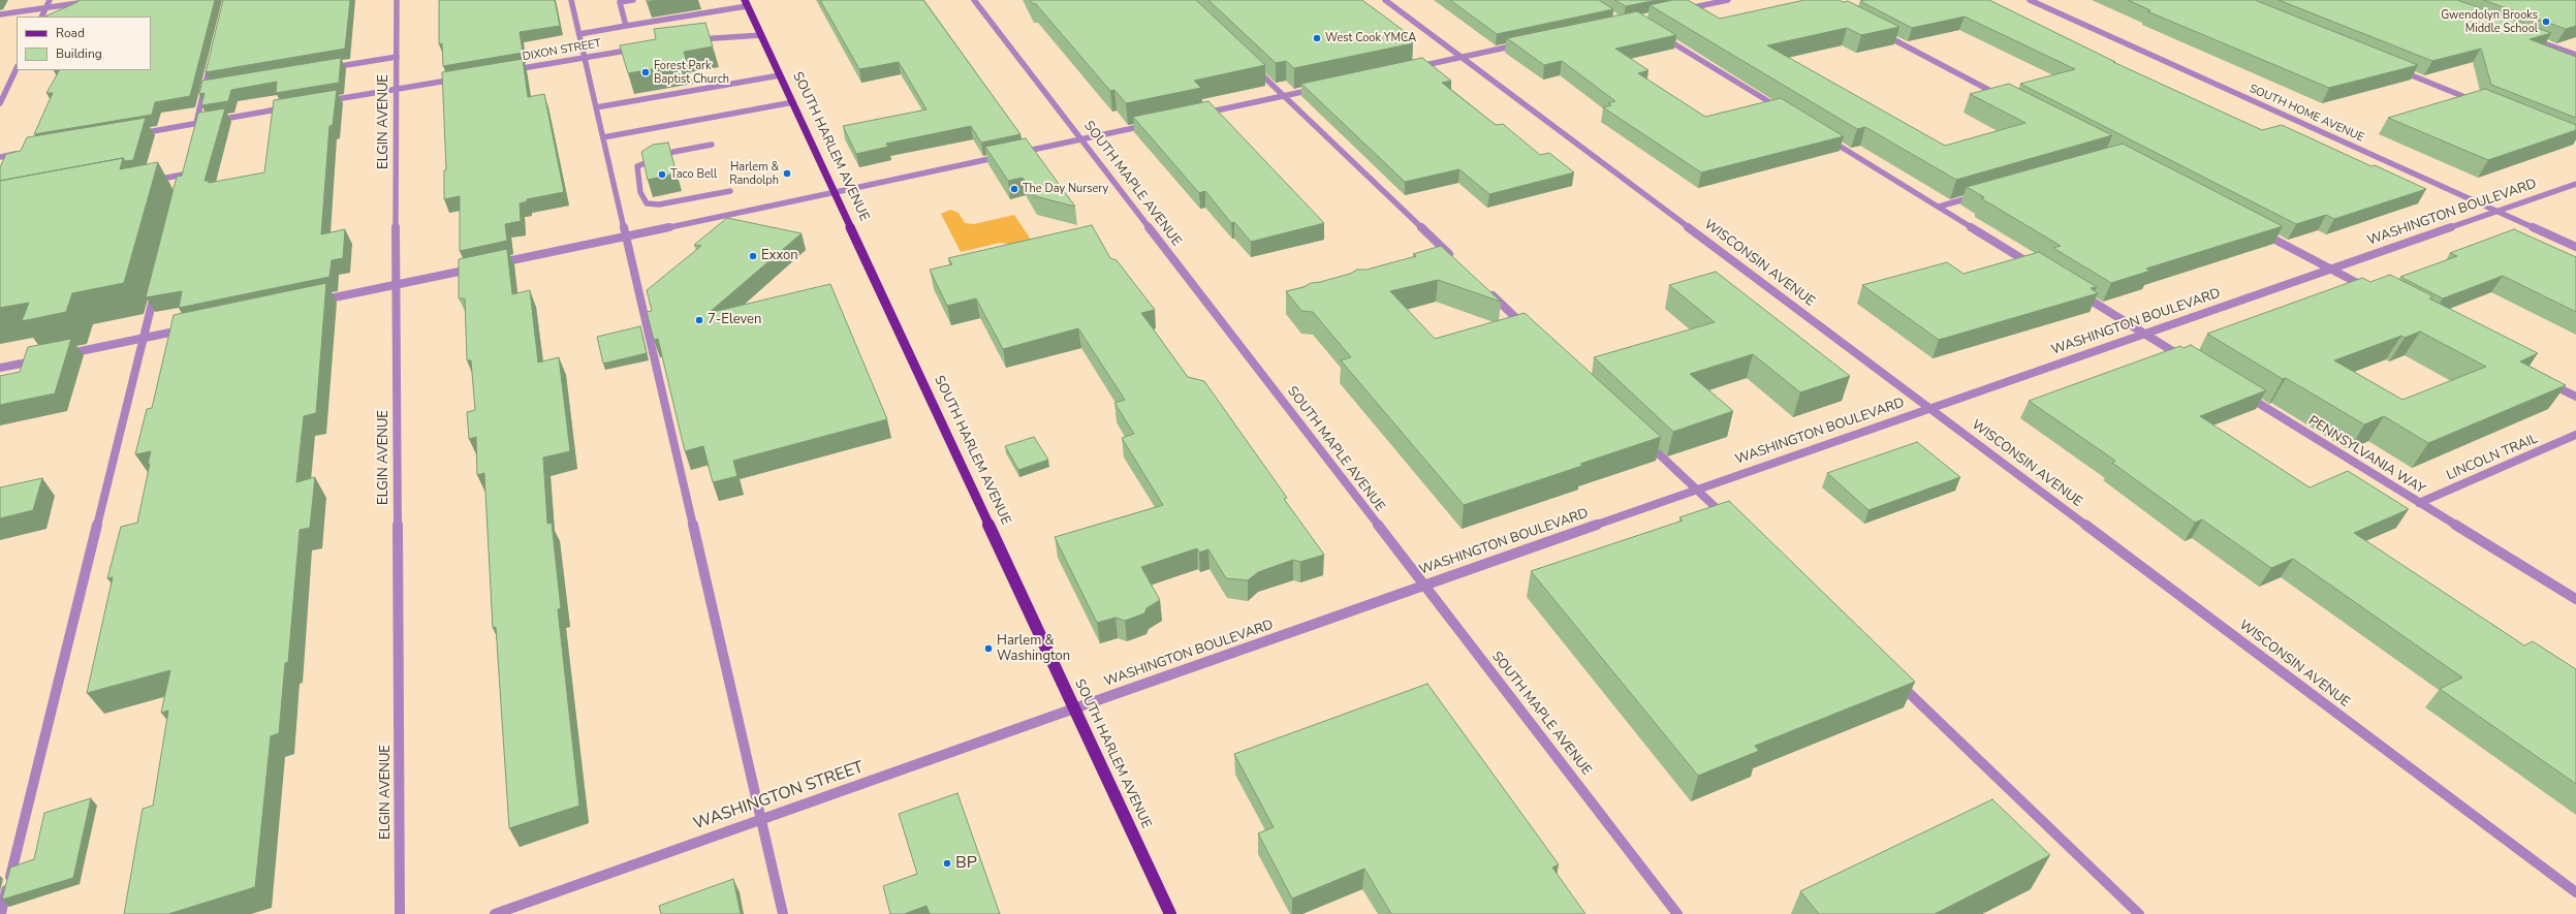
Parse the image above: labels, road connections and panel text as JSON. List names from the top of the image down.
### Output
{
  "streets": {
    "main road": ["SOUTH HARLEM AVENUE"],
    "street": [
      "DIXON STREET",
      "SOUTH HOME AVENUE",
      "ELGIN AVENUE",
      "SOUTH MAPLE AVENUE",
      "WASHINGTON BOULEVARD",
      "WISCONSIN AVENUE",
      "PENNSYLVANIA WAY",
      "LINCOLN TRAIL",
      "WASHINGTON STREET"
    ]
  },
  "crossings": [
    ["SOUTH HOME AVENUE", "WASHINGTON BOULEVARD"],
    ["SOUTH HARLEM AVENUE", "WASHINGTON BOULEVARD"],
    ["SOUTH HARLEM AVENUE", "WASHINGTON STREET"],
    ["SOUTH MAPLE AVENUE", "WASHINGTON BOULEVARD"],
    ["WASHINGTON BOULEVARD", "WISCONSIN AVENUE"],
    ["WASHINGTON BOULEVARD", "WASHINGTON STREET"],
    ["PENNSYLVANIA WAY", "LINCOLN TRAIL"]
  ],
  "places": [
    "Gwendolyn Brooks Middle School",
    "West Cook YMCA",
    "Forest Park Baptist Church",
    "Harlem & Randolph",
    "Taco Bell",
    "The Day Nursery",
    "Exxon",
    "7-Eleven",
    "Harlem & Washington",
    "BP"
  ],
  "legend": ["Road", "Building"]
}
